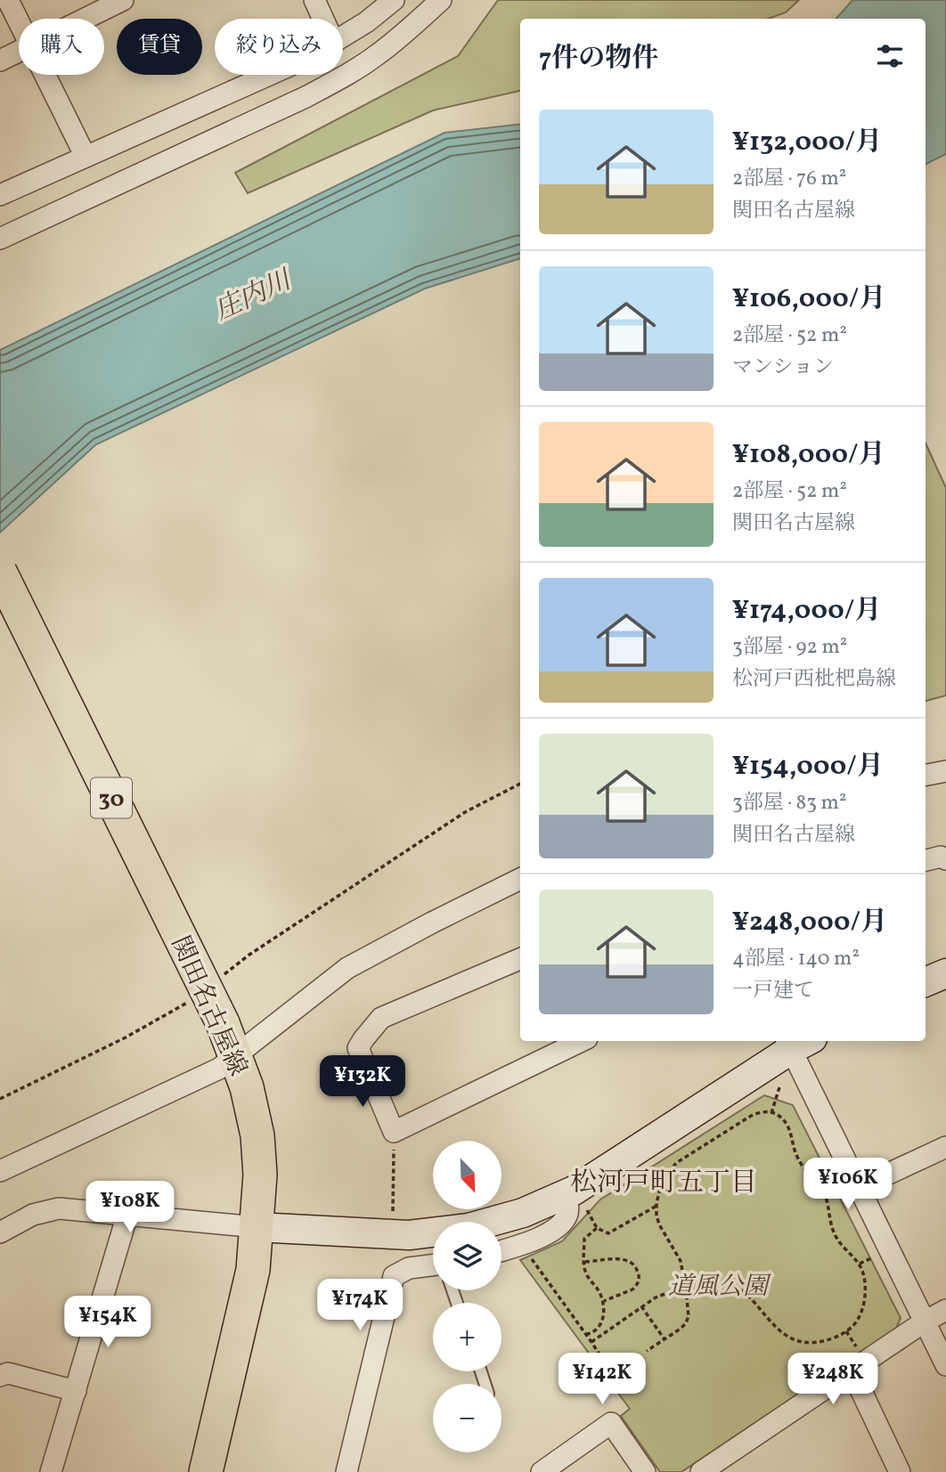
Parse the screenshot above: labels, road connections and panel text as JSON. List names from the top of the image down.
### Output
{
  "streets": {
    "main road": ["30", "関田名古屋線"]
  },
  "districts": ["松河戸町五丁目"],
  "water": ["庄内川"],
  "parks": ["道風公園"],
  "north": "bottom right",
  "page": {
    "chip": ["購入", "賃貸", "絞り込み"],
    "heading": "7件の物件",
    "list": [
      {
        "name": "¥132,000/月",
        "note": "2部屋 · 76 m² · 関田名古屋線"
      },
      {
        "name": "¥106,000/月",
        "note": "2部屋 · 52 m² · マンション"
      },
      {
        "name": "¥108,000/月",
        "note": "2部屋 · 52 m² · 関田名古屋線"
      },
      {
        "name": "¥174,000/月",
        "note": "3部屋 · 92 m² · 松河戸西枇杷島線"
      },
      {
        "name": "¥154,000/月",
        "note": "3部屋 · 83 m² · 関田名古屋線"
      },
      {
        "name": "¥248,000/月",
        "note": "4部屋 · 140 m² · 一戸建て"
      }
    ],
    "price": [
      "¥132K",
      "¥106K",
      "¥108K",
      "¥174K",
      "¥154K",
      "¥142K",
      "¥248K"
    ],
    "map_buttons": ["+", "−"]
  }
}
